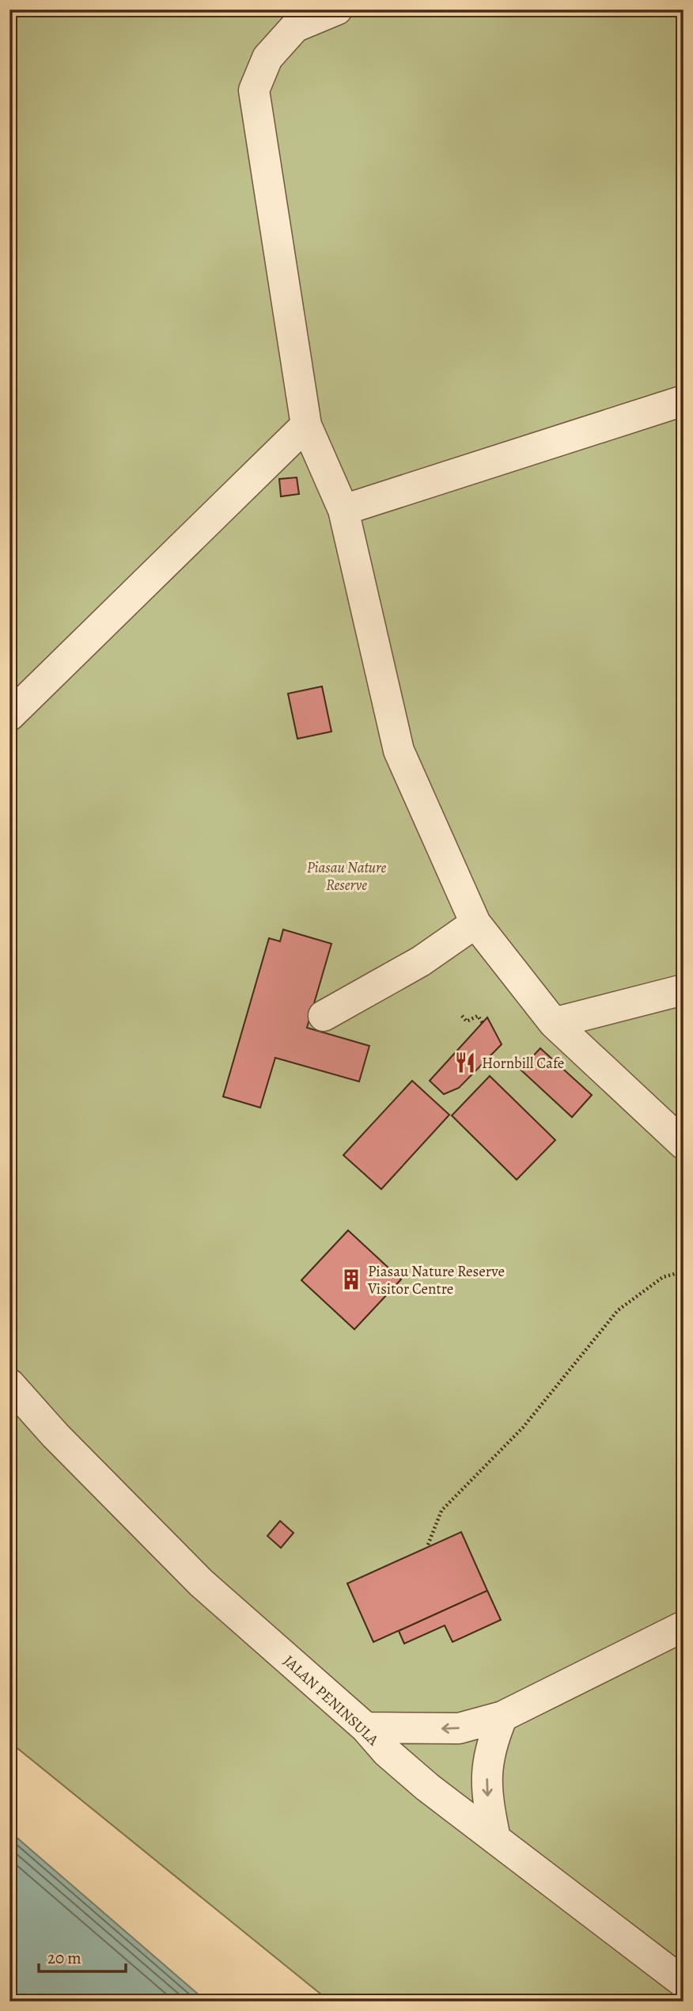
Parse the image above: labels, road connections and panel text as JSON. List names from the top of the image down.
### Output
{
  "streets": {
    "street": ["JALAN PENINSULA"]
  },
  "parks": ["Piasau Nature Reserve"],
  "places": {
    "restaurant": ["Hornbill Cafe"],
    "building": ["Piasau Nature Reserve Visitor Centre"]
  },
  "scale_bar": "20 m"
}
